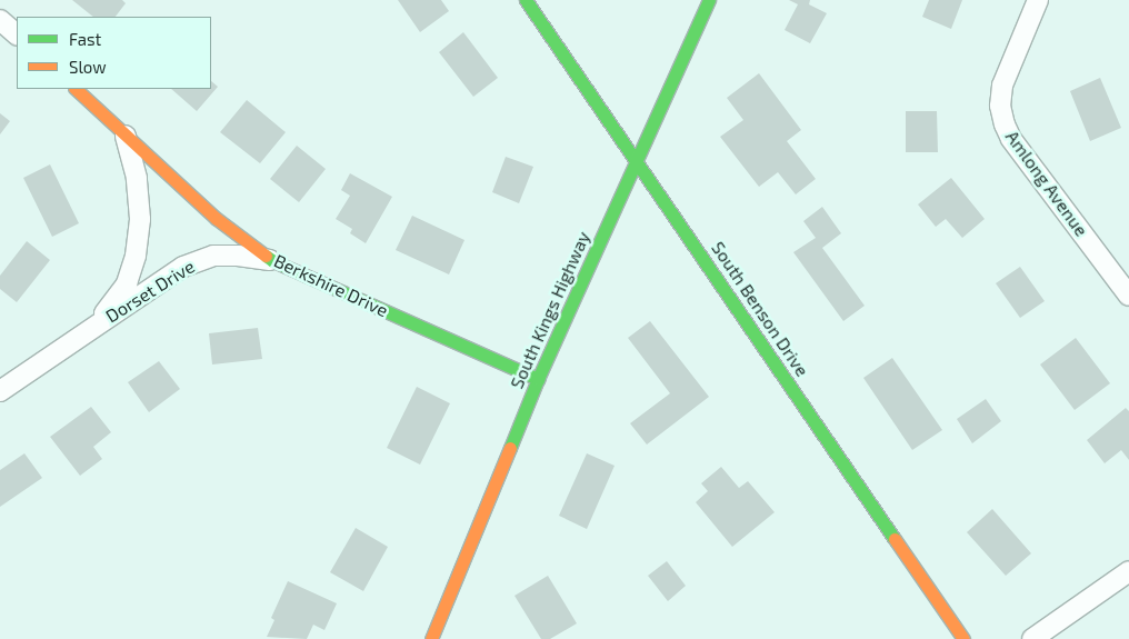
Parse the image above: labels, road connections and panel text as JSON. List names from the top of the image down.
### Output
{
  "streets": {
    "street": [
      "Amlong Avenue",
      "Berkshire Drive",
      "Dorset Drive",
      "South Benson Drive",
      "South Kings Highway"
    ]
  },
  "crossings": [
    ["Berkshire Drive", "Dorset Drive"],
    ["Berkshire Drive", "South Kings Highway"],
    ["South Benson Drive", "South Kings Highway"]
  ],
  "legend": ["Fast", "Slow"]
}
